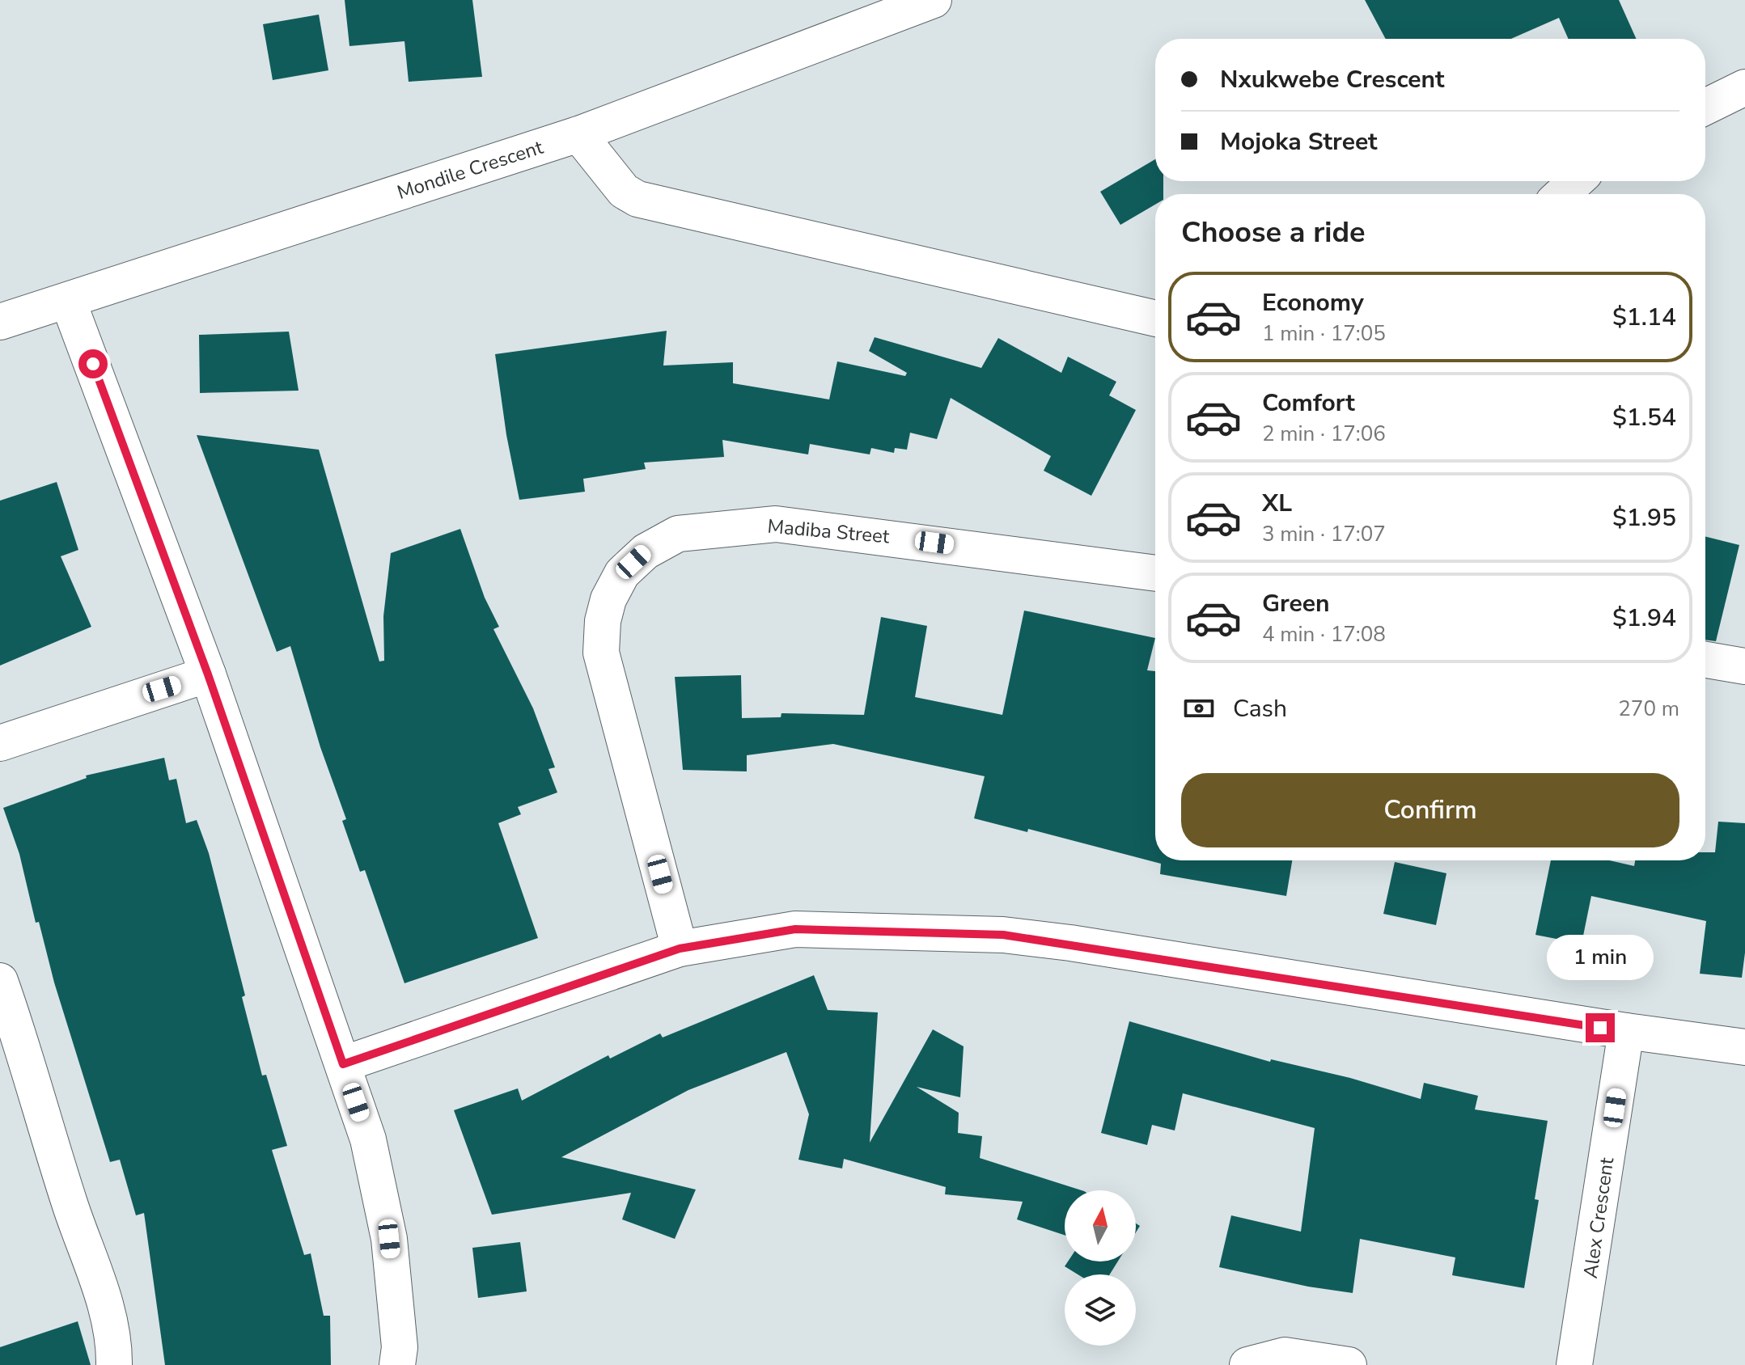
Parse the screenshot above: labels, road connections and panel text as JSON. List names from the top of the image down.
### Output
{
  "streets": {
    "street": ["Mondile Crescent", "Madiba Street", "Alex Crescent"]
  },
  "north": "top",
  "page": {
    "banner": ["Nxukwebe Crescent", "Mojoka Street"],
    "heading": "Choose a ride",
    "list": [
      {
        "name": "Economy",
        "note": "1 min · 17:05",
        "value": "$1.14"
      },
      {
        "name": "Comfort",
        "note": "2 min · 17:06",
        "value": "$1.54"
      },
      {
        "name": "XL",
        "note": "3 min · 17:07",
        "value": "$1.95"
      },
      {
        "name": "Green",
        "note": "4 min · 17:08",
        "value": "$1.94"
      }
    ],
    "pay": ["Cash", "270 m"],
    "buttons": "Confirm",
    "bubble": "1 min"
  }
}
